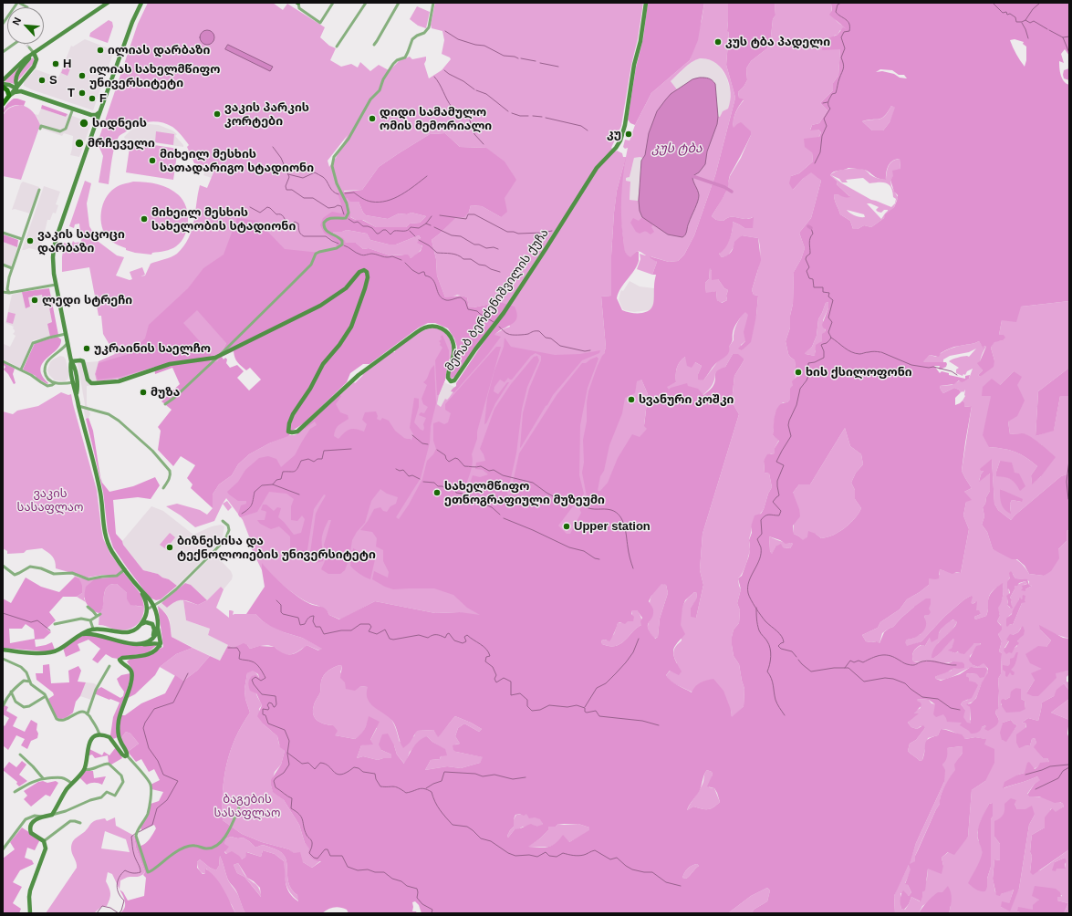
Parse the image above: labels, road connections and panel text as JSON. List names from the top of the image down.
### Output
{
  "streets": {
    "street": ["მერაბ ბერძენიშვილის ქუჩა"]
  },
  "water": ["კუს ტბა"],
  "parks": ["ვაკის სასაფლაო", "ბაგების სასაფლაო"],
  "places": [
    "კუს ტბა პადელი",
    "ილიას დარბაზი",
    "H",
    "ილიას სახელმწიფო უნივერსიტეტი",
    "S",
    "T",
    "F",
    "ვაკის პარკის კორტები",
    "დიდი სამამულო ომის მემორიალი",
    "სიდნეის",
    "კუ",
    "მრჩეველი",
    "მიხეილ მესხის სათადარიგო სტადიონი",
    "მიხეილ მესხის სახელობის სტადიონი",
    "ვაკის საცოცი დარბაზი",
    "ლედი სტრეჩი",
    "უკრაინის საელჩო",
    "ხის ქსილოფონი",
    "მუზა",
    "სვანური კოშკი",
    "სახელმწიფო ეთნოგრაფიული მუზეუმი",
    "Upper station",
    "ბიზნესისა და ტექნოლოიების უნივერსიტეტი"
  ],
  "north": "top left"
}
